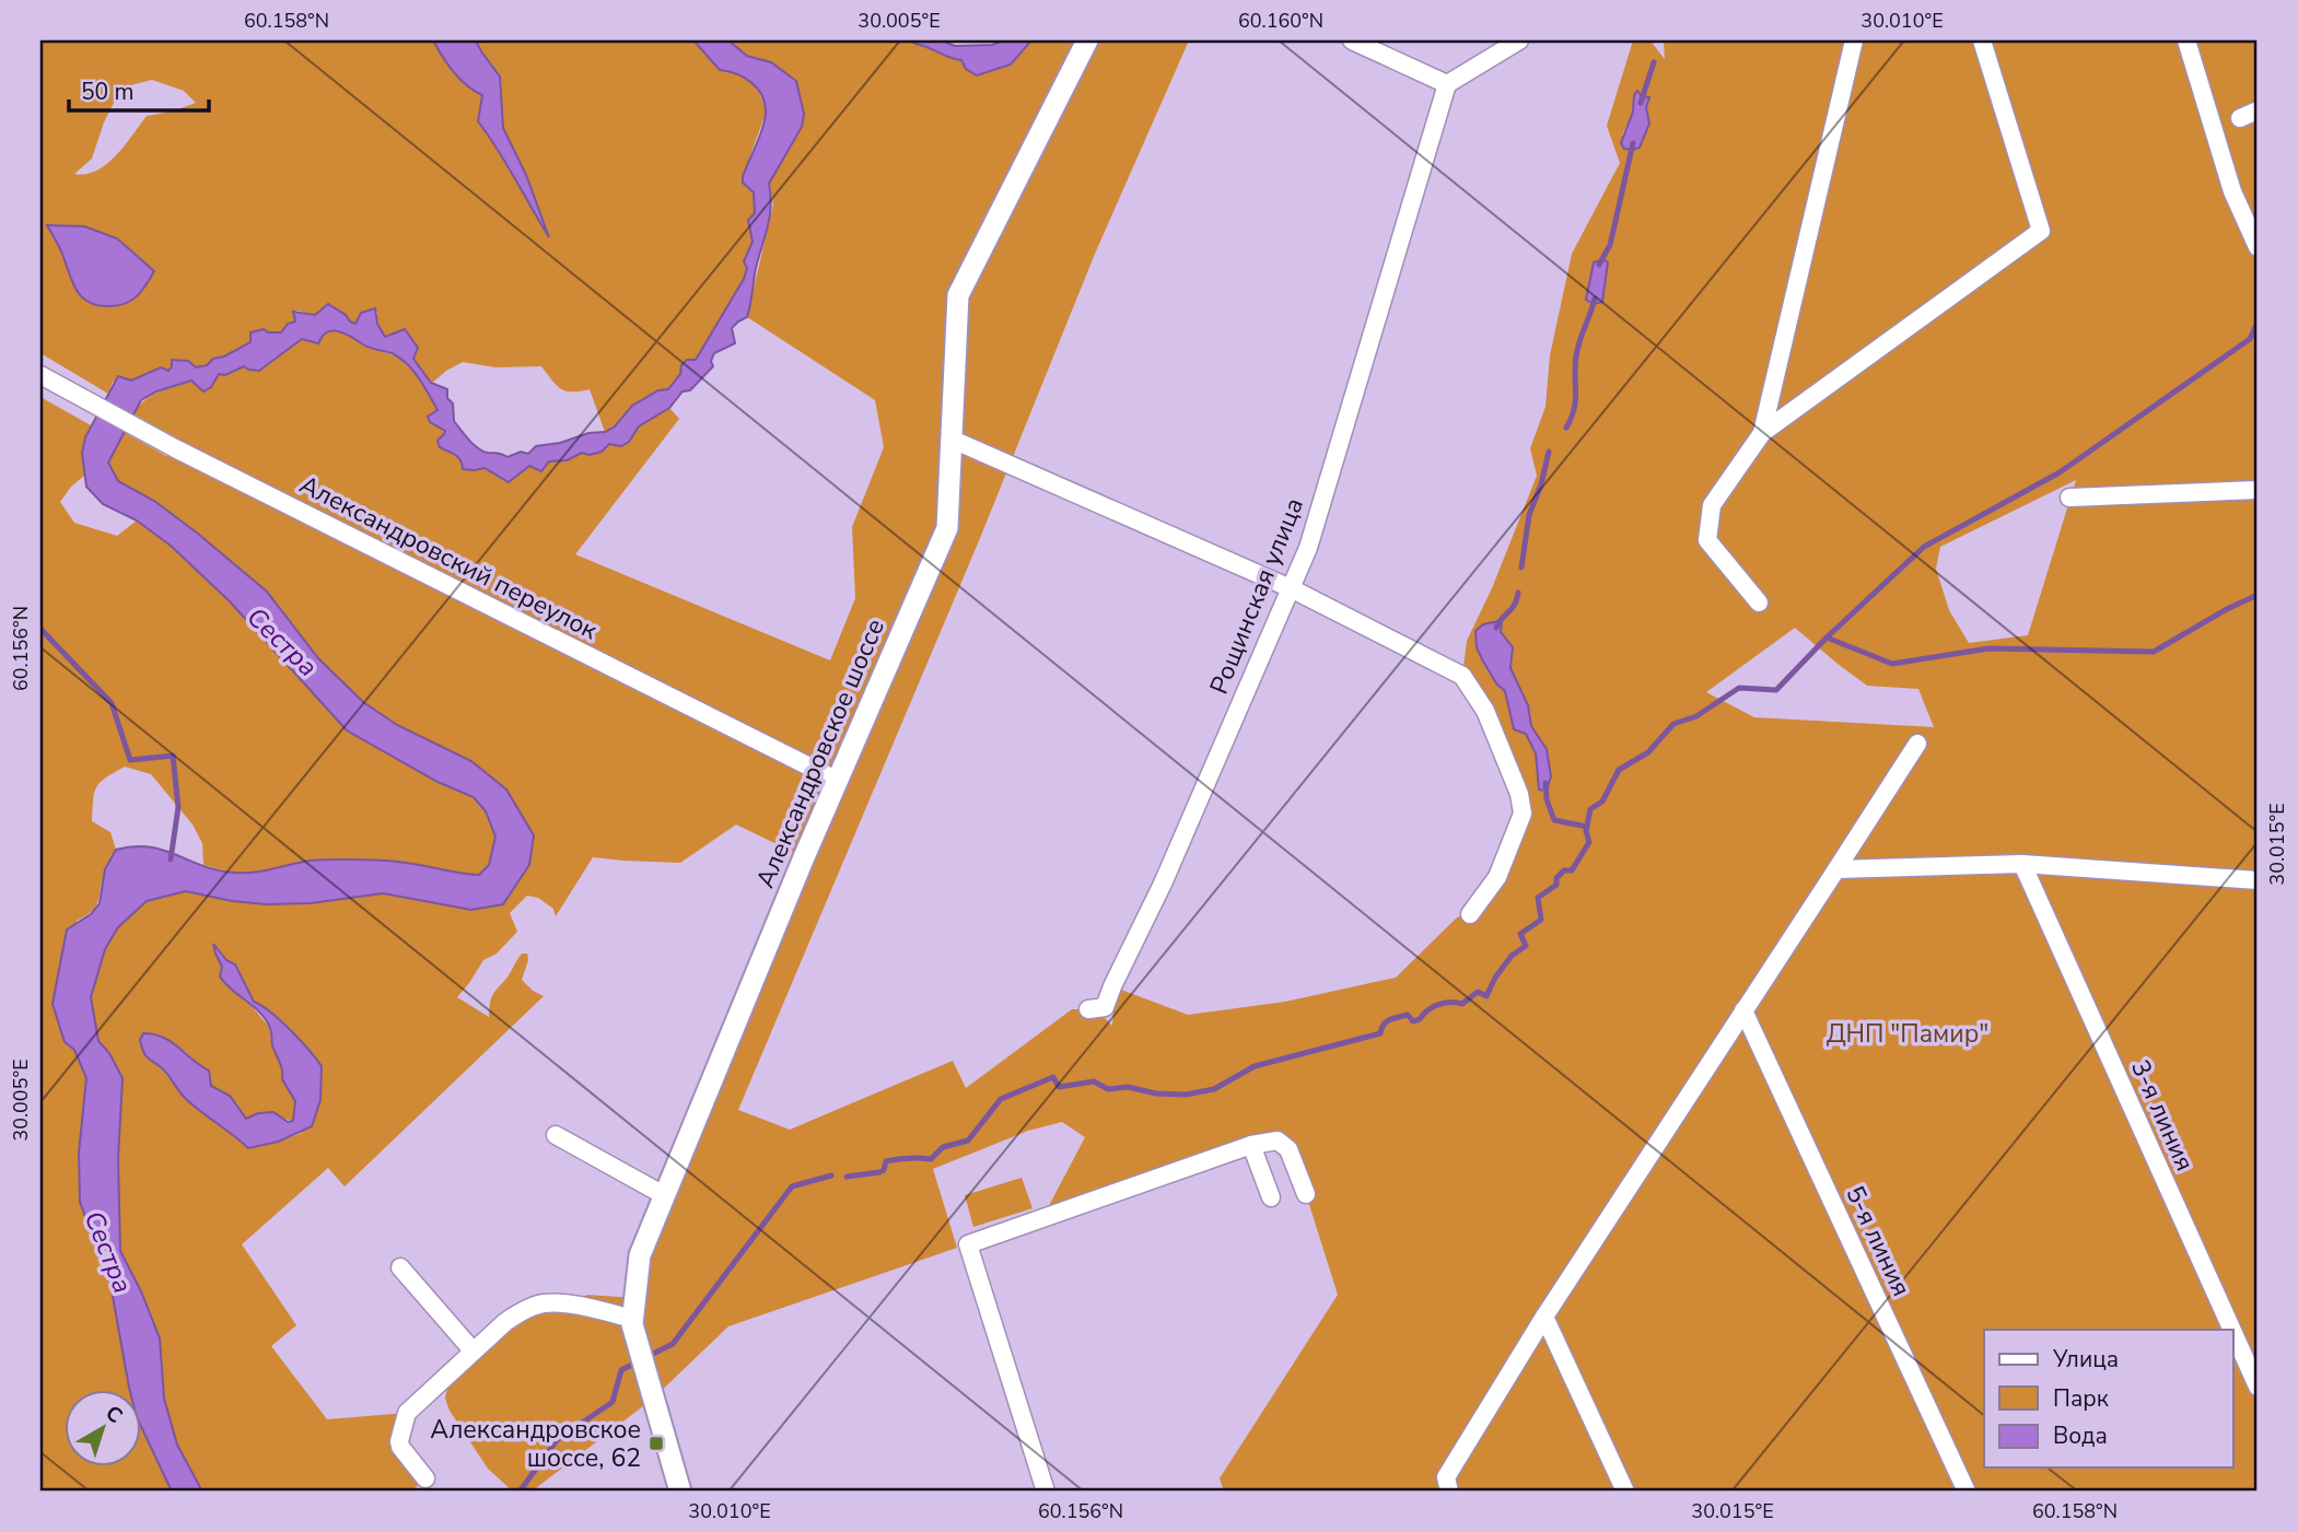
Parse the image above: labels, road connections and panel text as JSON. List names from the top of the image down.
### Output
{
  "streets": {
    "street": [
      "Александровский переулок",
      "Рощинская улица",
      "Александровское шоссе",
      "3-я линия",
      "5-я линия"
    ]
  },
  "crossings": [
    ["Александровский переулок", "Александровское шоссе"]
  ],
  "water": ["Сестра"],
  "parks": ["ДНП \"Памир\""],
  "places": {
    "transit": ["Александровское шоссе, 62"]
  },
  "legend": ["Улица", "Парк", "Вода"],
  "scale_bar": "50 m",
  "north": "top right",
  "coordinates": [
    "60.158°N",
    "30.005°E",
    "60.160°N",
    "30.010°E",
    "60.156°N",
    "30.015°E"
  ]
}
